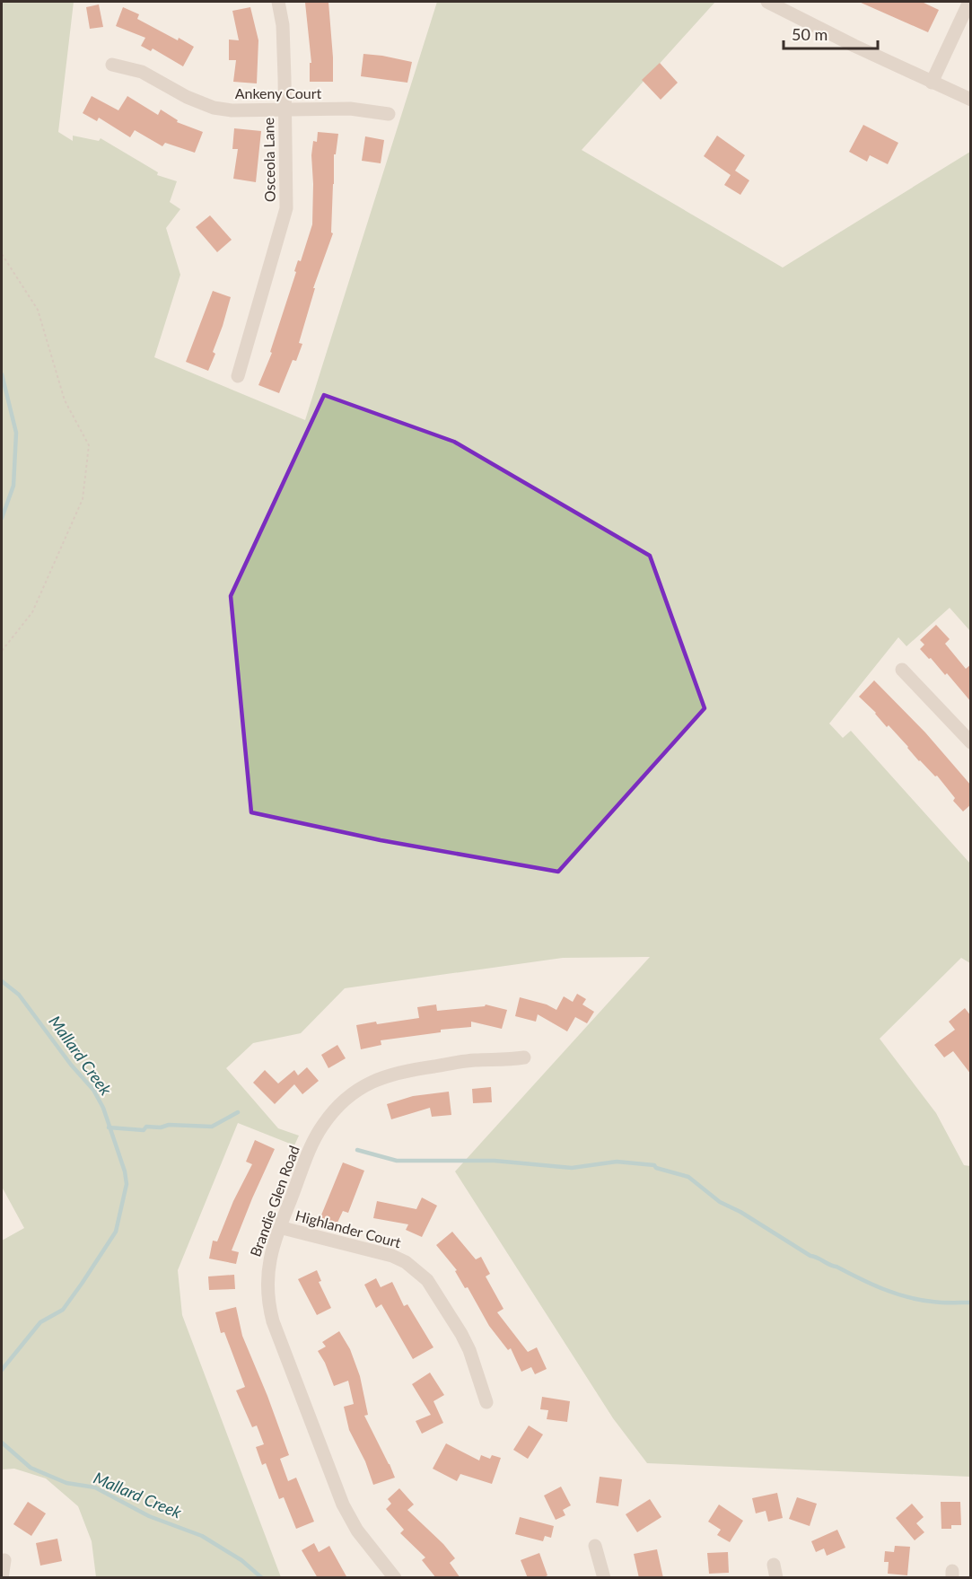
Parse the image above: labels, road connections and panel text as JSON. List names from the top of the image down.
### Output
{
  "streets": {
    "street": [
      "Ankeny Court",
      "Osceola Lane",
      "Brandie Glen Road",
      "Highlander Court"
    ]
  },
  "crossings": [
    ["Ankeny Court", "Osceola Lane"],
    ["Brandie Glen Road", "Highlander Court"]
  ],
  "water": ["Mallard Creek"],
  "scale_bar": "50 m"
}
